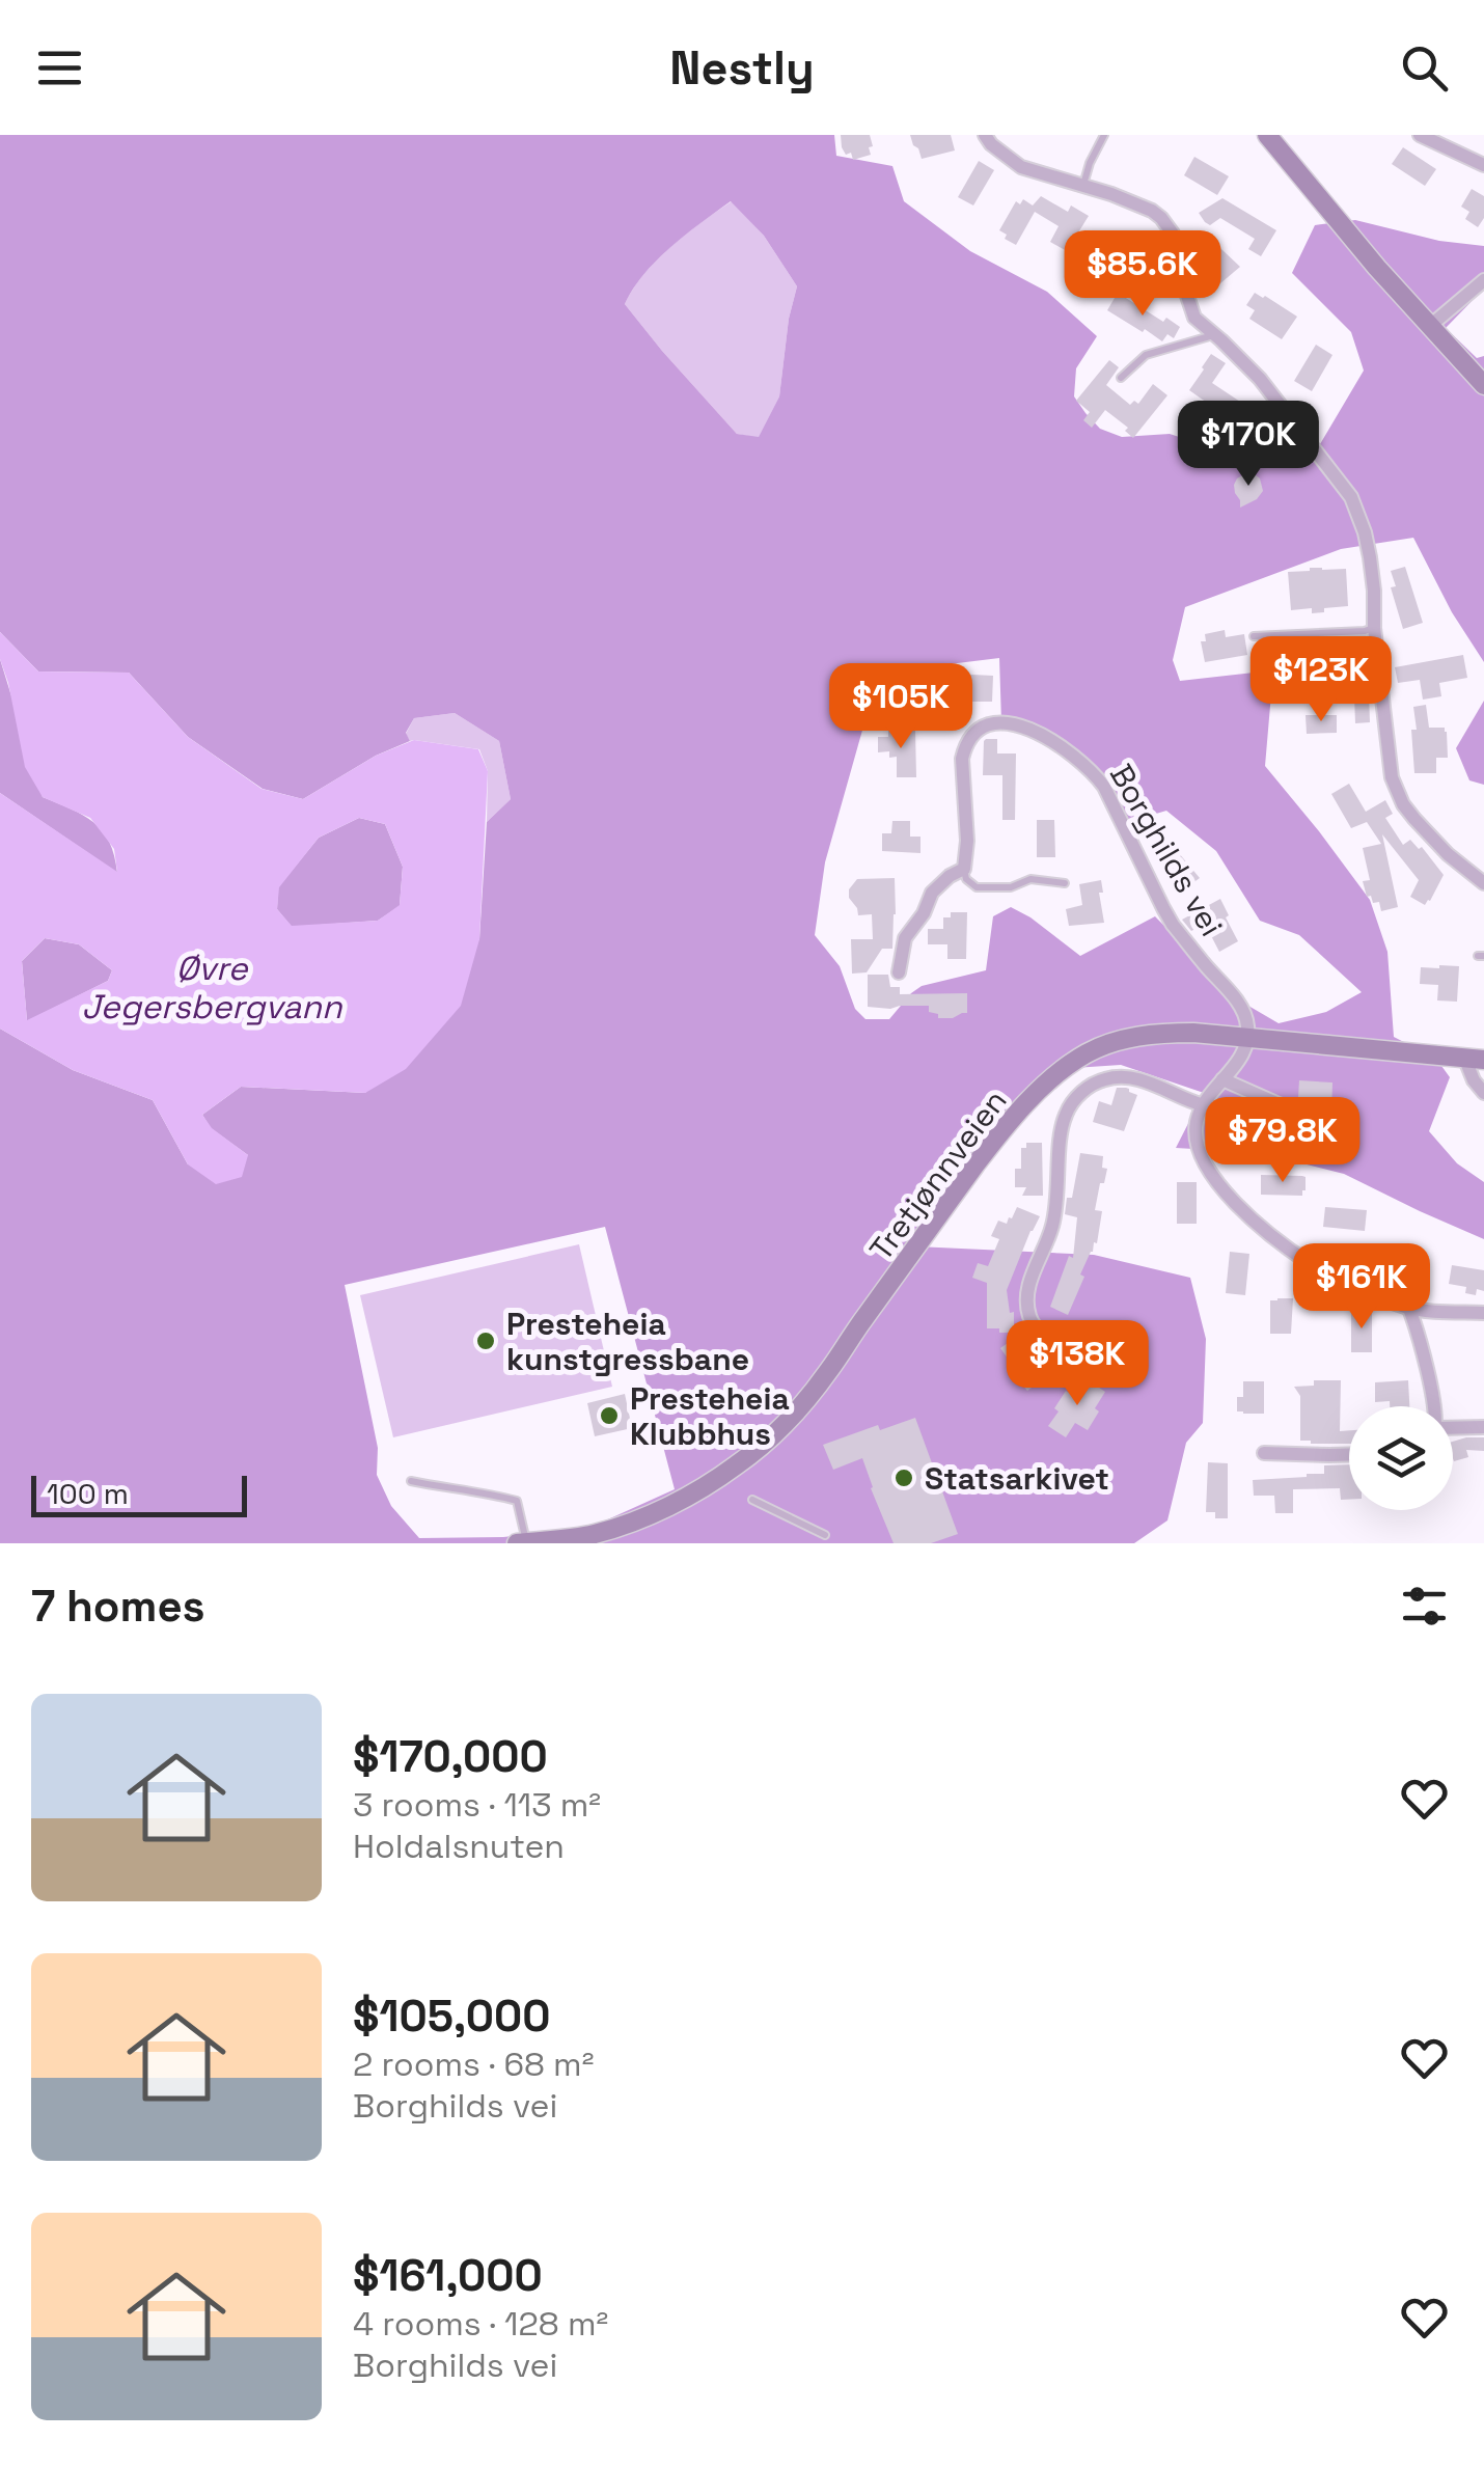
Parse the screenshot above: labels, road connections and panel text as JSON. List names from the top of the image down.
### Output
{
  "streets": {
    "street": ["Borghilds vei", "Tretjønnveien"]
  },
  "crossings": [
    ["Borghilds vei", "Tretjønnveien"]
  ],
  "water": ["Øvre Jegersbergvann"],
  "places": ["Presteheia kunstgressbane", "Presteheia Klubbhus", "Statsarkivet"],
  "scale_bar": "100 m",
  "page": {
    "header": "Nestly",
    "price": [
      "$85.6K",
      "$170K",
      "$123K",
      "$105K",
      "$79.8K",
      "$161K",
      "$138K"
    ],
    "scale": "100 m",
    "heading": "7 homes",
    "list": [
      {
        "name": "$170,000",
        "note": "3 rooms · 113 m² · Holdalsnuten"
      },
      {
        "name": "$105,000",
        "note": "2 rooms · 68 m² · Borghilds vei"
      },
      {
        "name": "$161,000",
        "note": "4 rooms · 128 m² · Borghilds vei"
      }
    ]
  }
}
